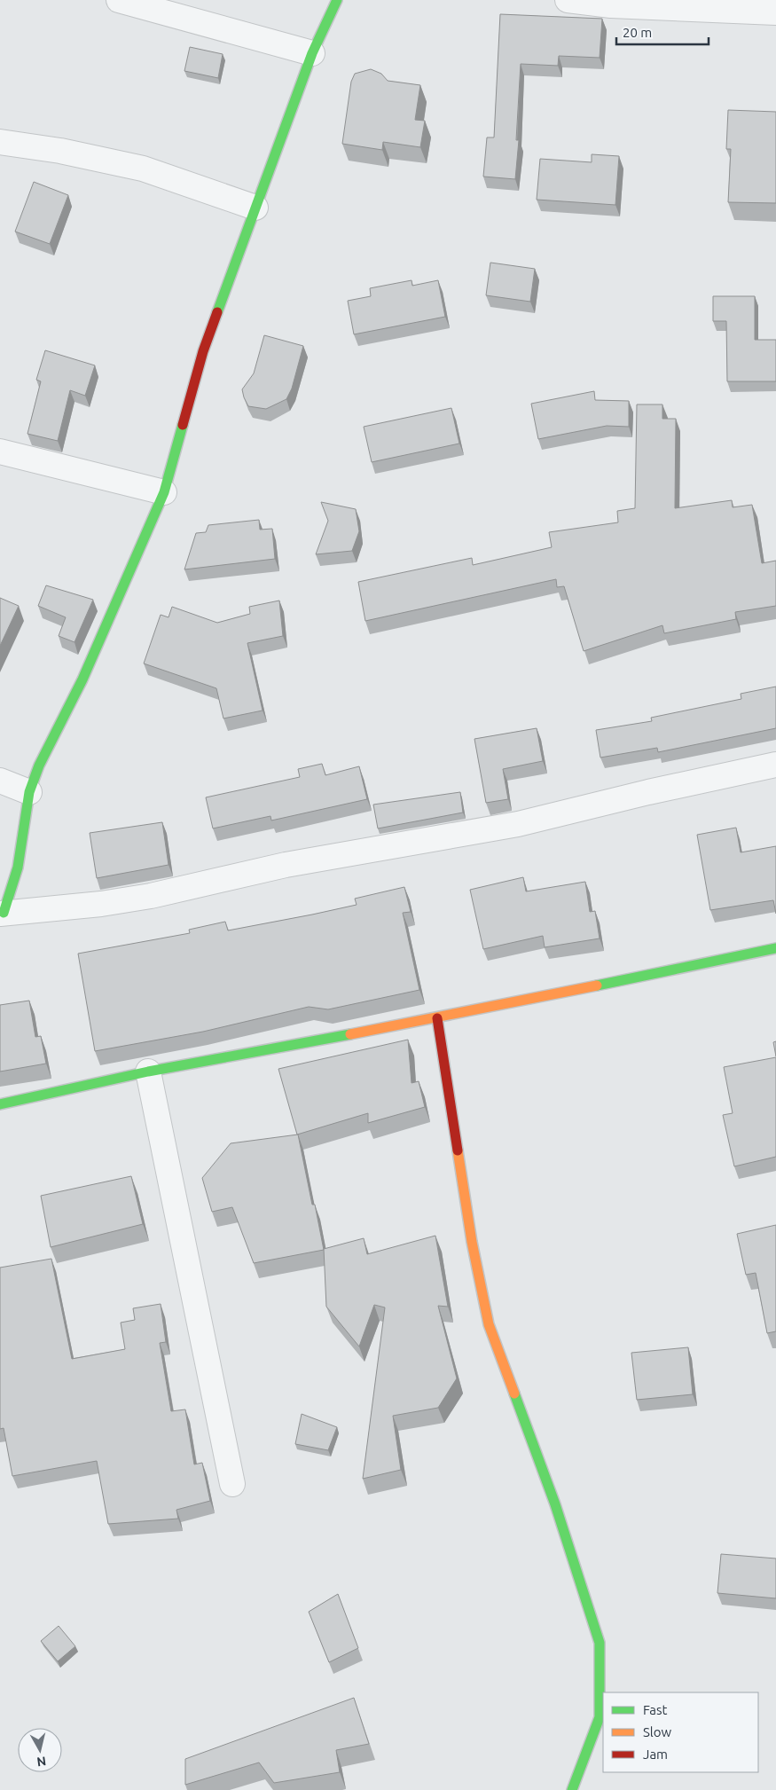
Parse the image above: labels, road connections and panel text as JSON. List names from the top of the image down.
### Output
{
  "legend": ["Fast", "Slow", "Jam"],
  "scale_bar": "20 m",
  "north": "bottom"
}
